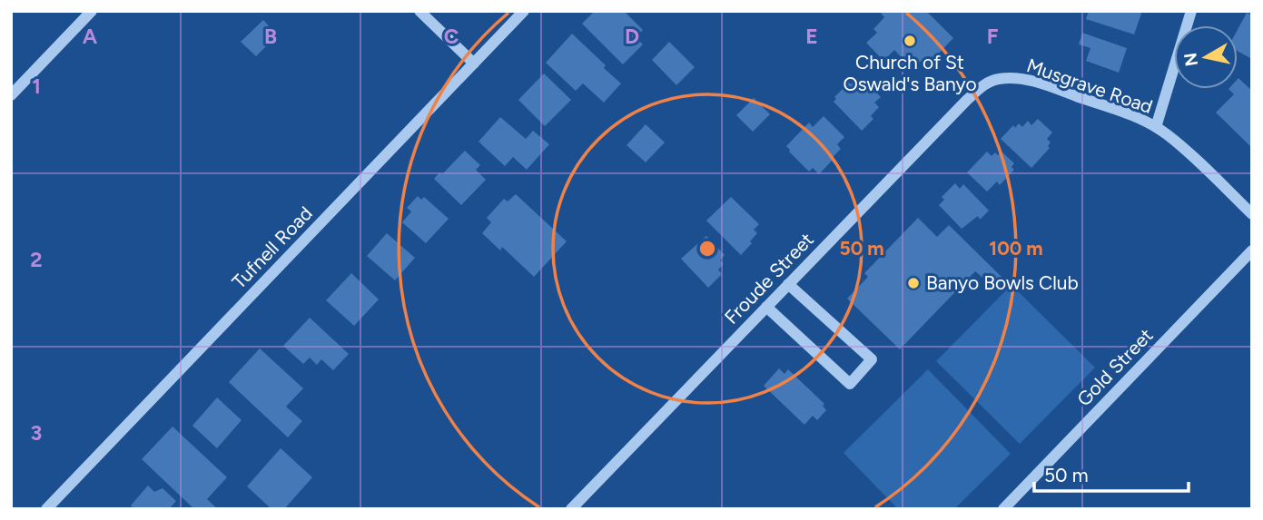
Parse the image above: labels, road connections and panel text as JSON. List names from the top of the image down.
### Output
{
  "streets": {
    "street": [
      "Musgrave Road",
      "Tufnell Road",
      "Froude Street",
      "Gold Street"
    ]
  },
  "crossings": [
    ["Musgrave Road", "Froude Street"]
  ],
  "places": ["Church of St Oswald's Banyo", "Banyo Bowls Club"],
  "scale_bar": "50 m",
  "north": "left",
  "grid": {
    "columns": [
      "A",
      "B",
      "C",
      "D",
      "E",
      "F"
    ],
    "rows": ["1", "2", "3"]
  },
  "rings": ["50 m", "100 m"]
}
